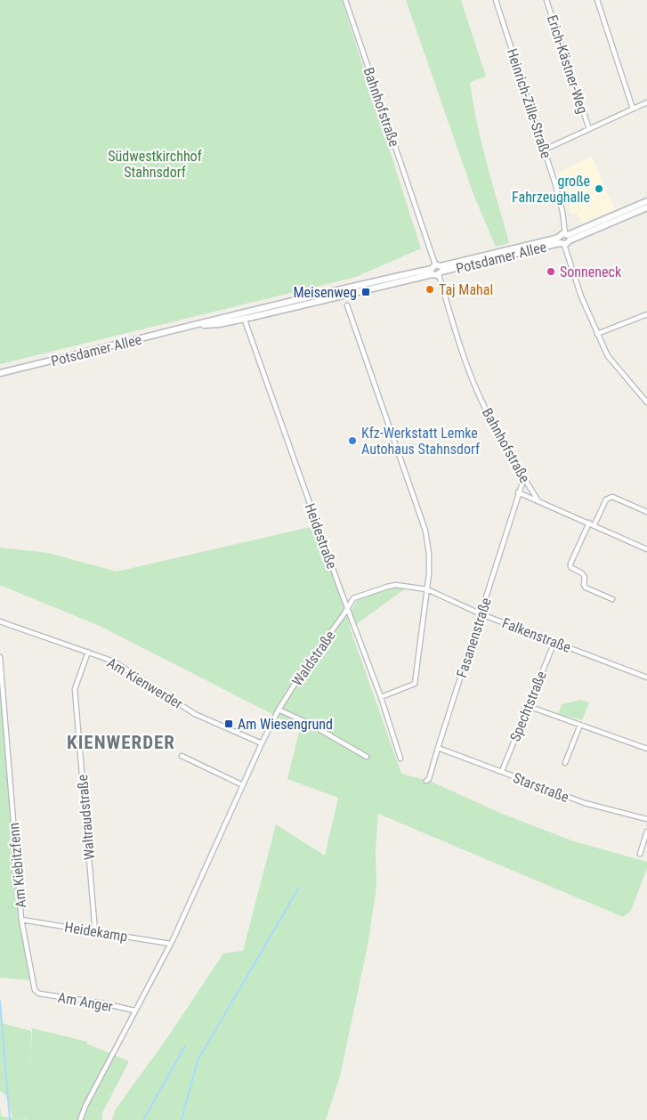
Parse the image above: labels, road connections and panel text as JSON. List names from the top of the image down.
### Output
{
  "streets": {
    "street": [
      "Erich-Kästner-Weg",
      "Heinrich-Zille-Straße",
      "Bahnhofstraße",
      "Potsdamer Allee",
      "Heidestraße",
      "Falkenstraße",
      "Fasanenstraße",
      "Waldstraße",
      "Am Kienwerder",
      "Spechtstraße",
      "Starstraße",
      "Waltraudstraße",
      "Am Kiebitzfenn",
      "Heidekamp",
      "Am Anger"
    ]
  },
  "crossings": [
    ["Heinrich-Zille-Straße", "Potsdamer Allee"],
    ["Bahnhofstraße", "Potsdamer Allee"],
    ["Bahnhofstraße", "Fasanenstraße"],
    ["Potsdamer Allee", "Heidestraße"],
    ["Heidestraße", "Falkenstraße"],
    ["Heidestraße", "Waldstraße"],
    ["Falkenstraße", "Fasanenstraße"],
    ["Falkenstraße", "Waldstraße"],
    ["Falkenstraße", "Spechtstraße"],
    ["Fasanenstraße", "Starstraße"],
    ["Am Kienwerder", "Waltraudstraße"],
    ["Spechtstraße", "Starstraße"],
    ["Waltraudstraße", "Heidekamp"],
    ["Am Kiebitzfenn", "Heidekamp"],
    ["Am Kiebitzfenn", "Am Anger"]
  ],
  "districts": ["KIENWERDER"],
  "parks": ["Südwestkirchhof Stahnsdorf"],
  "places": {
    "other": [
      "große Fahrzeughalle",
      "Sonneneck",
      "Taj Mahal",
      "Kfz-Werkstatt Lemke Autohaus Stahnsdorf"
    ],
    "transit": ["Meisenweg", "Am Wiesengrund"]
  }
}
